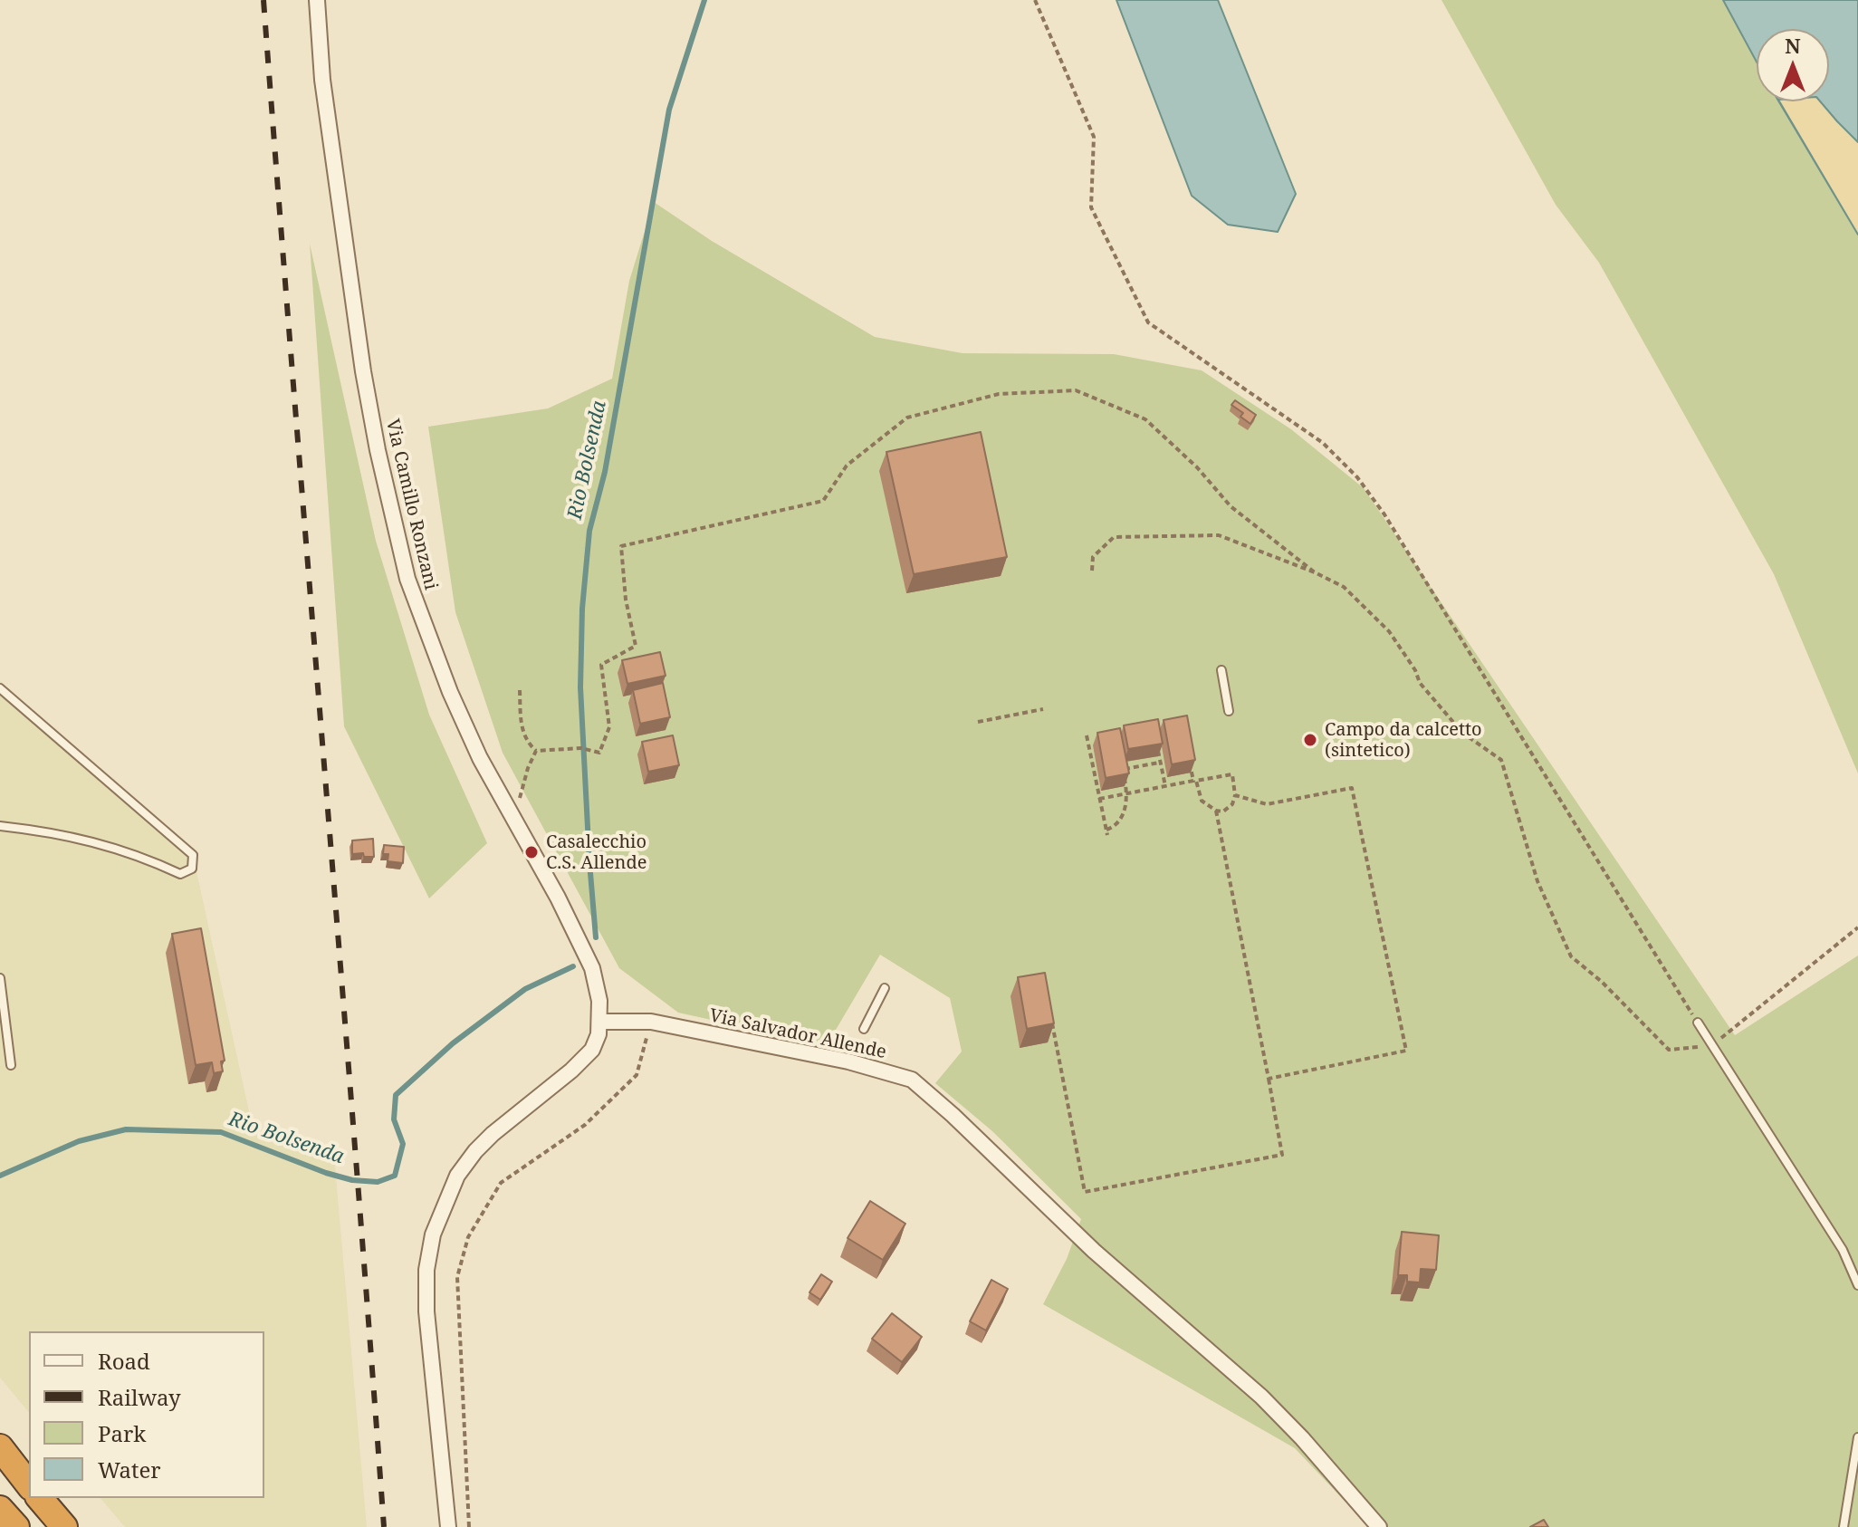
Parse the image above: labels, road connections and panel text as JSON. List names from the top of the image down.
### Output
{
  "streets": {
    "street": ["Via Camillo Ronzani", "Via Salvador Allende"]
  },
  "crossings": [
    ["Via Camillo Ronzani", "Via Salvador Allende"]
  ],
  "water": ["Rio Bolsenda"],
  "places": ["Campo da calcetto (sintetico)", "Casalecchio C.S. Allende"],
  "legend": [
    "Road",
    "Railway",
    "Park",
    "Water"
  ],
  "north": "top"
}
